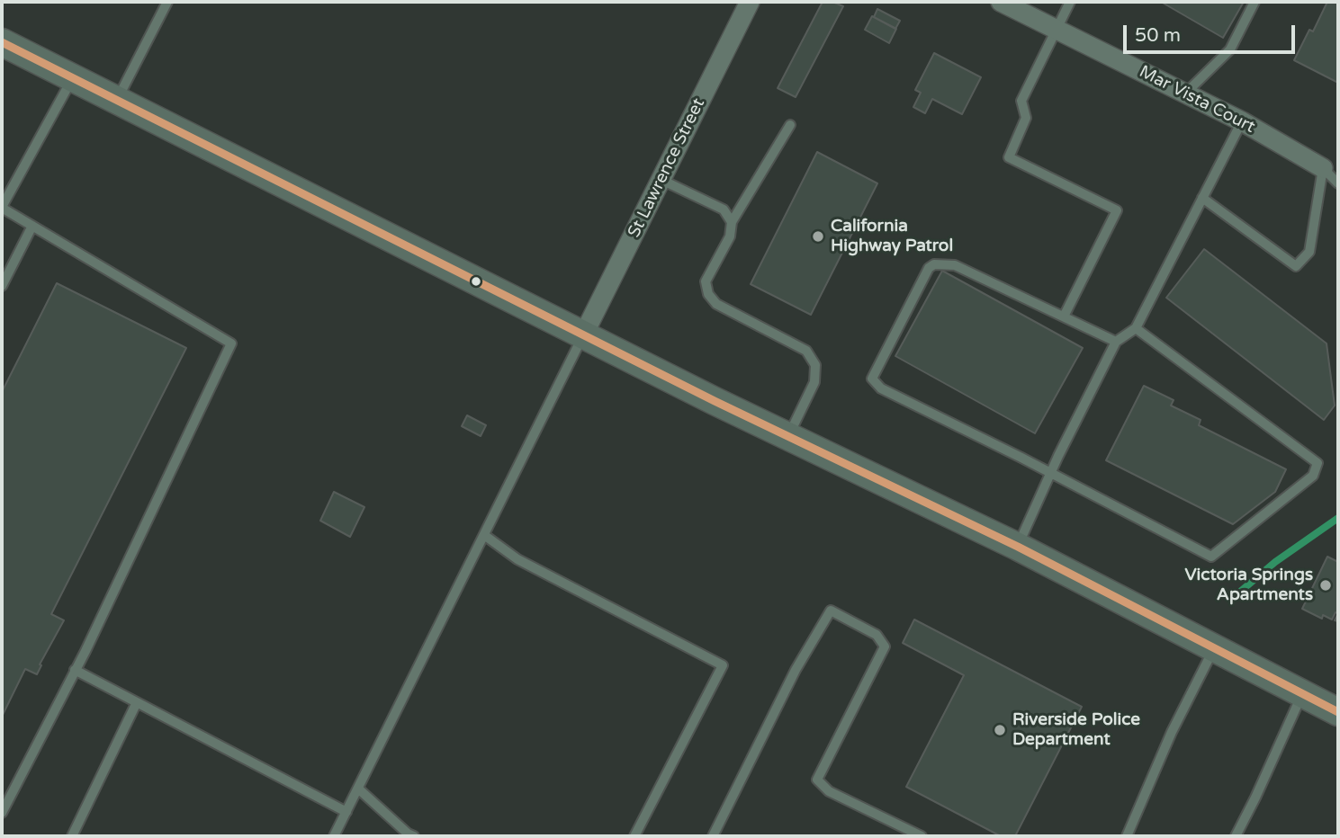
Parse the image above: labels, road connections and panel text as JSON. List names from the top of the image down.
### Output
{
  "streets": {
    "street": ["Mar Vista Court", "St Lawrence Street"]
  },
  "places": ["California Highway Patrol", "Victoria Springs Apartments", "Riverside Police Department"],
  "scale_bar": "50 m"
}
